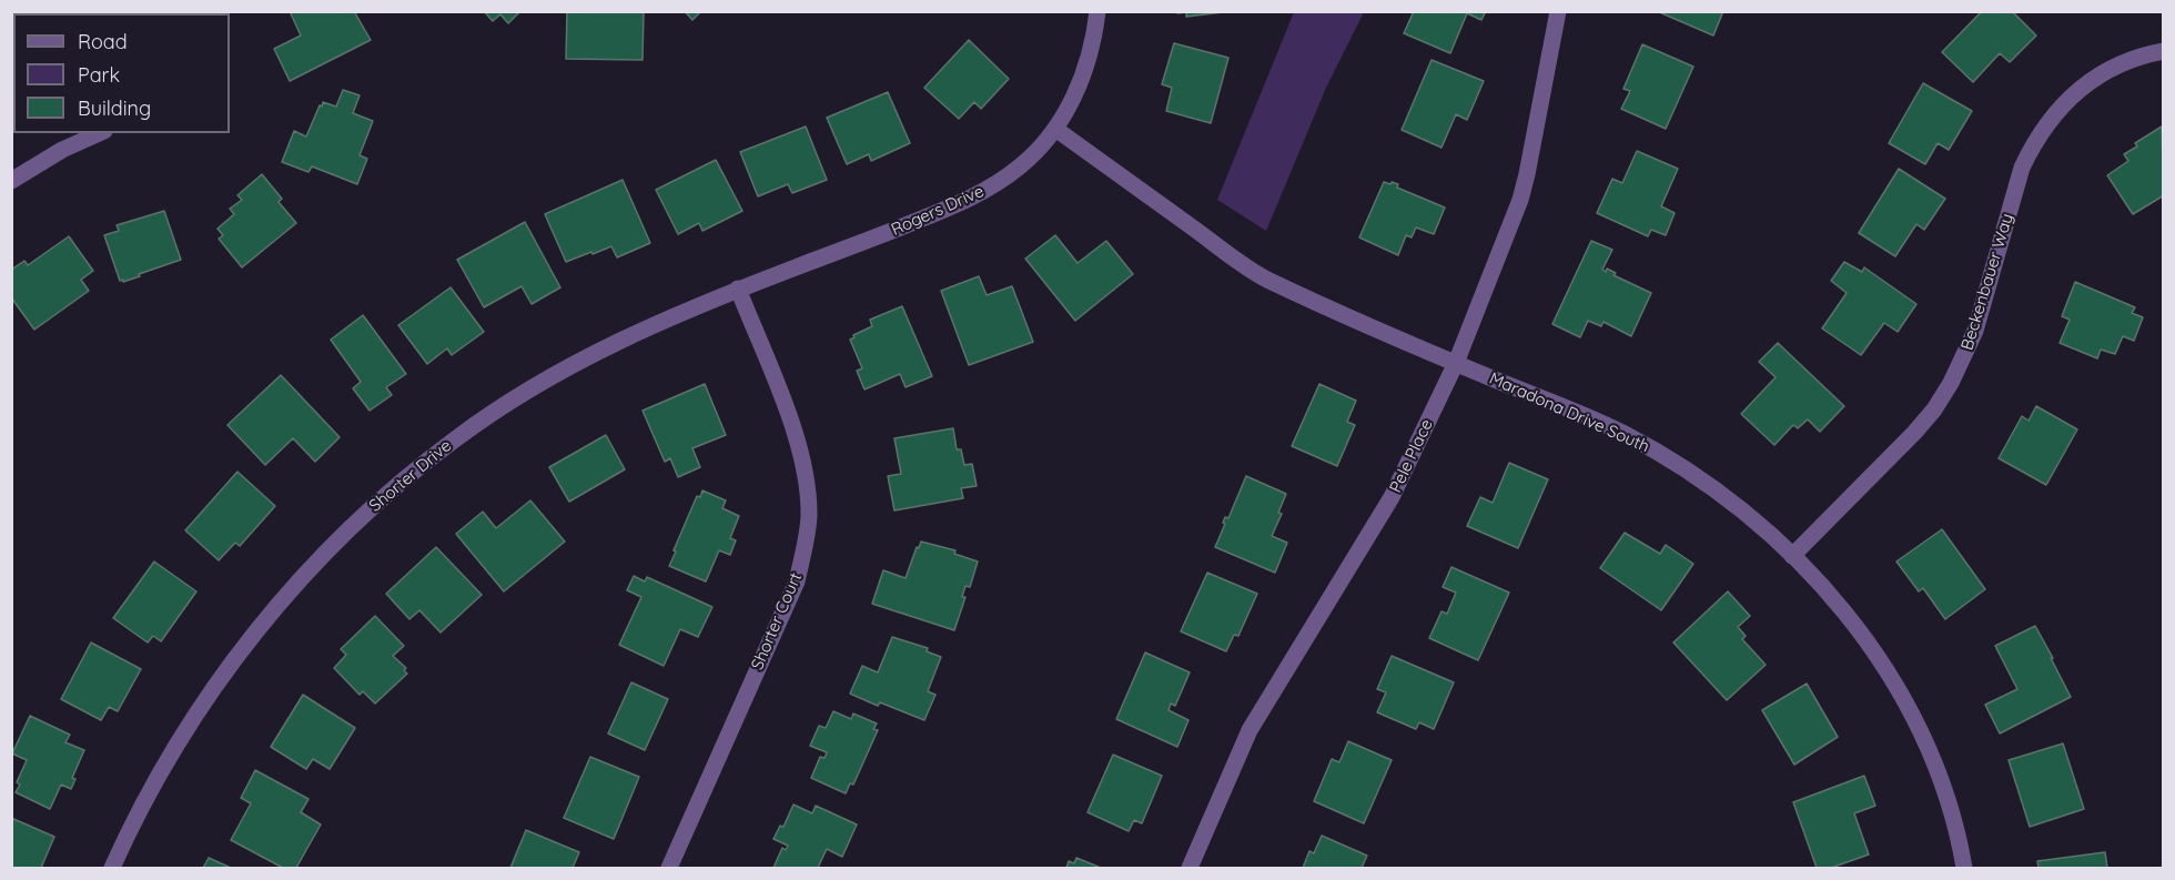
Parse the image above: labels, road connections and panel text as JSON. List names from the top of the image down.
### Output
{
  "streets": {
    "street": [
      "Rogers Drive",
      "Beckenbauer Way",
      "Maradona Drive South",
      "Pele Place",
      "Shorter Drive",
      "Shorter Court"
    ]
  },
  "crossings": [
    ["Rogers Drive", "Maradona Drive South"],
    ["Rogers Drive", "Shorter Drive"],
    ["Beckenbauer Way", "Maradona Drive South"],
    ["Maradona Drive South", "Pele Place"],
    ["Shorter Drive", "Shorter Court"]
  ],
  "legend": ["Road", "Park", "Building"]
}
